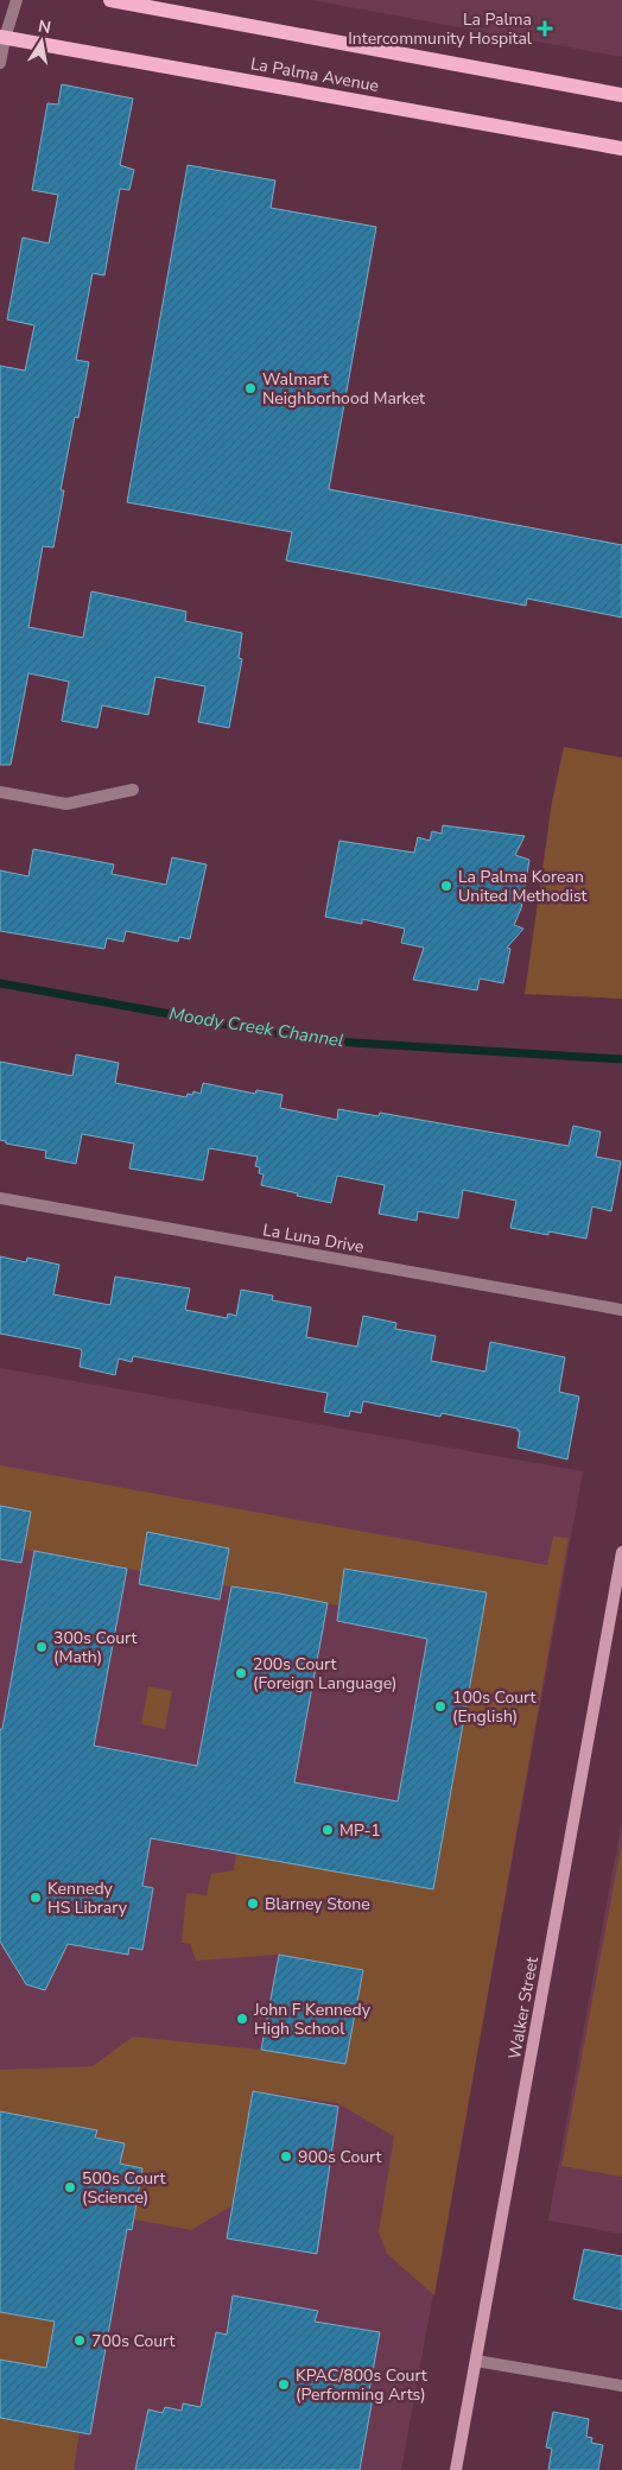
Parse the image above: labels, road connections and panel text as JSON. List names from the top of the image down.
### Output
{
  "streets": {
    "main road": ["La Palma Avenue", "Walker Street"],
    "street": ["La Luna Drive"]
  },
  "water": ["Moody Creek Channel"],
  "places": {
    "health": ["La Palma Intercommunity Hospital"],
    "other": [
      "Walmart Neighborhood Market",
      "La Palma Korean United Methodist",
      "300s Court (Math)",
      "200s Court (Foreign Language)",
      "100s Court (English)",
      "MP-1",
      "Kennedy HS Library",
      "Blarney Stone",
      "John F Kennedy High School",
      "900s Court",
      "500s Court (Science)",
      "700s Court",
      "KPAC/800s Court (Performing Arts)"
    ]
  },
  "north": "top"
}
